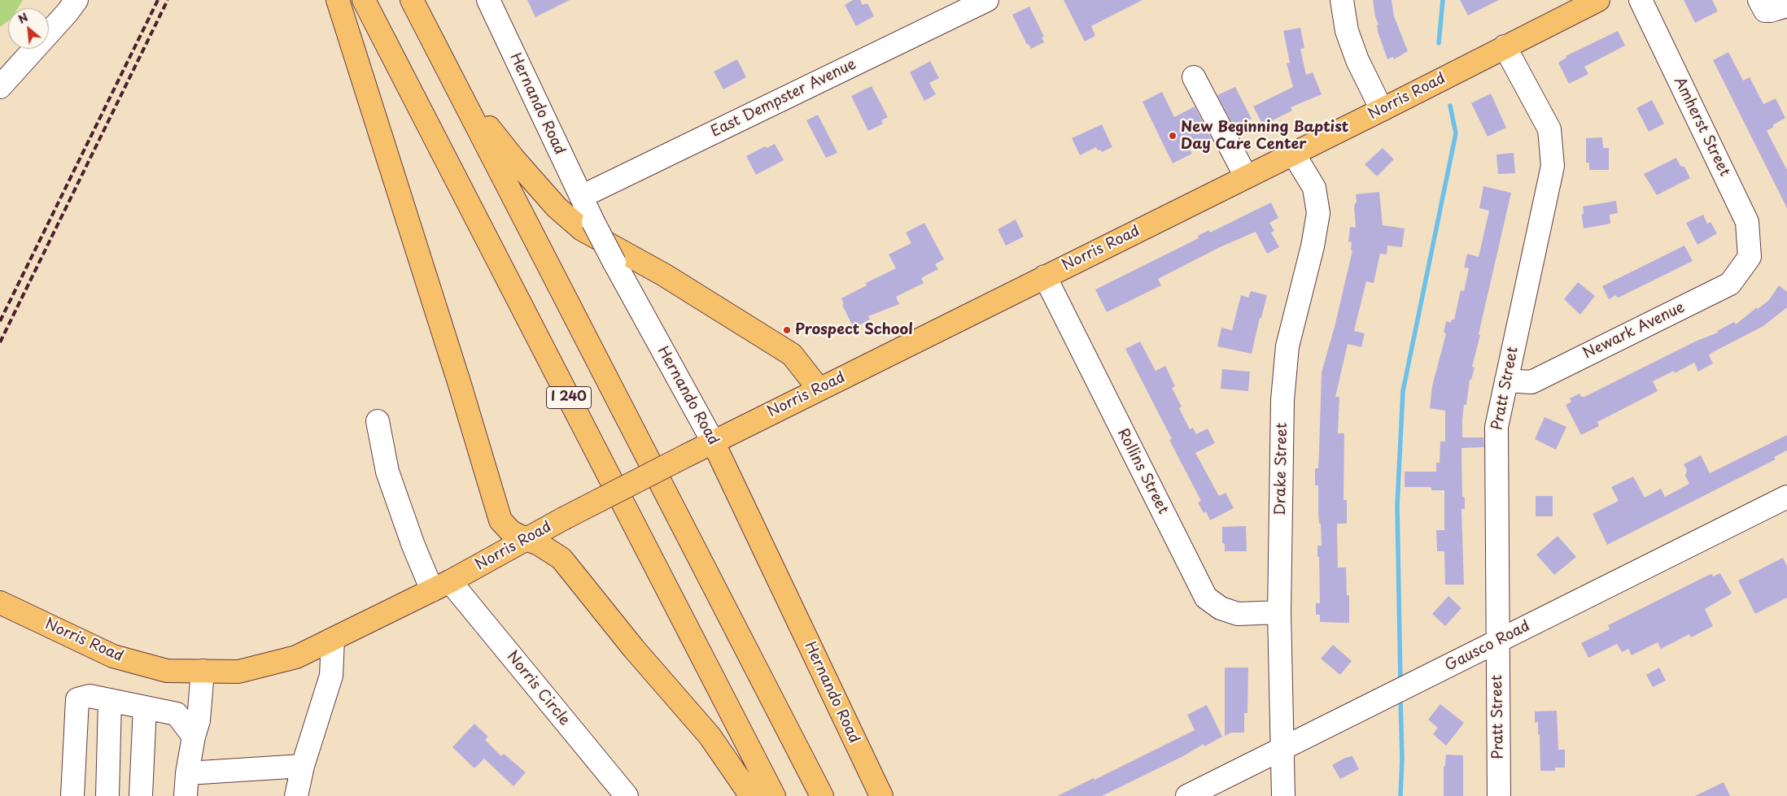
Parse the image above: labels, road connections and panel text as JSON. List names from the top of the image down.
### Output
{
  "streets": {
    "main road": ["Norris Road", "Hernando Road", "I 240"],
    "street": [
      "East Dempster Avenue",
      "Amherst Street",
      "Newark Avenue",
      "Pratt Street",
      "Drake Street",
      "Rollins Street",
      "Gausco Road",
      "Norris Circle"
    ]
  },
  "crossings": [
    ["Norris Road", "Hernando Road"],
    ["Norris Road", "Pratt Street"],
    ["Norris Road", "Drake Street"],
    ["Norris Road", "Rollins Street"],
    ["Norris Road", "Norris Circle"],
    ["East Dempster Avenue", "Hernando Road"],
    ["Amherst Street", "Newark Avenue"],
    ["Newark Avenue", "Pratt Street"],
    ["Pratt Street", "Gausco Road"],
    ["Drake Street", "Rollins Street"],
    ["Drake Street", "Gausco Road"]
  ],
  "places": ["New Beginning Baptist Day Care Center", "Prospect School"],
  "north": "top left"
}
